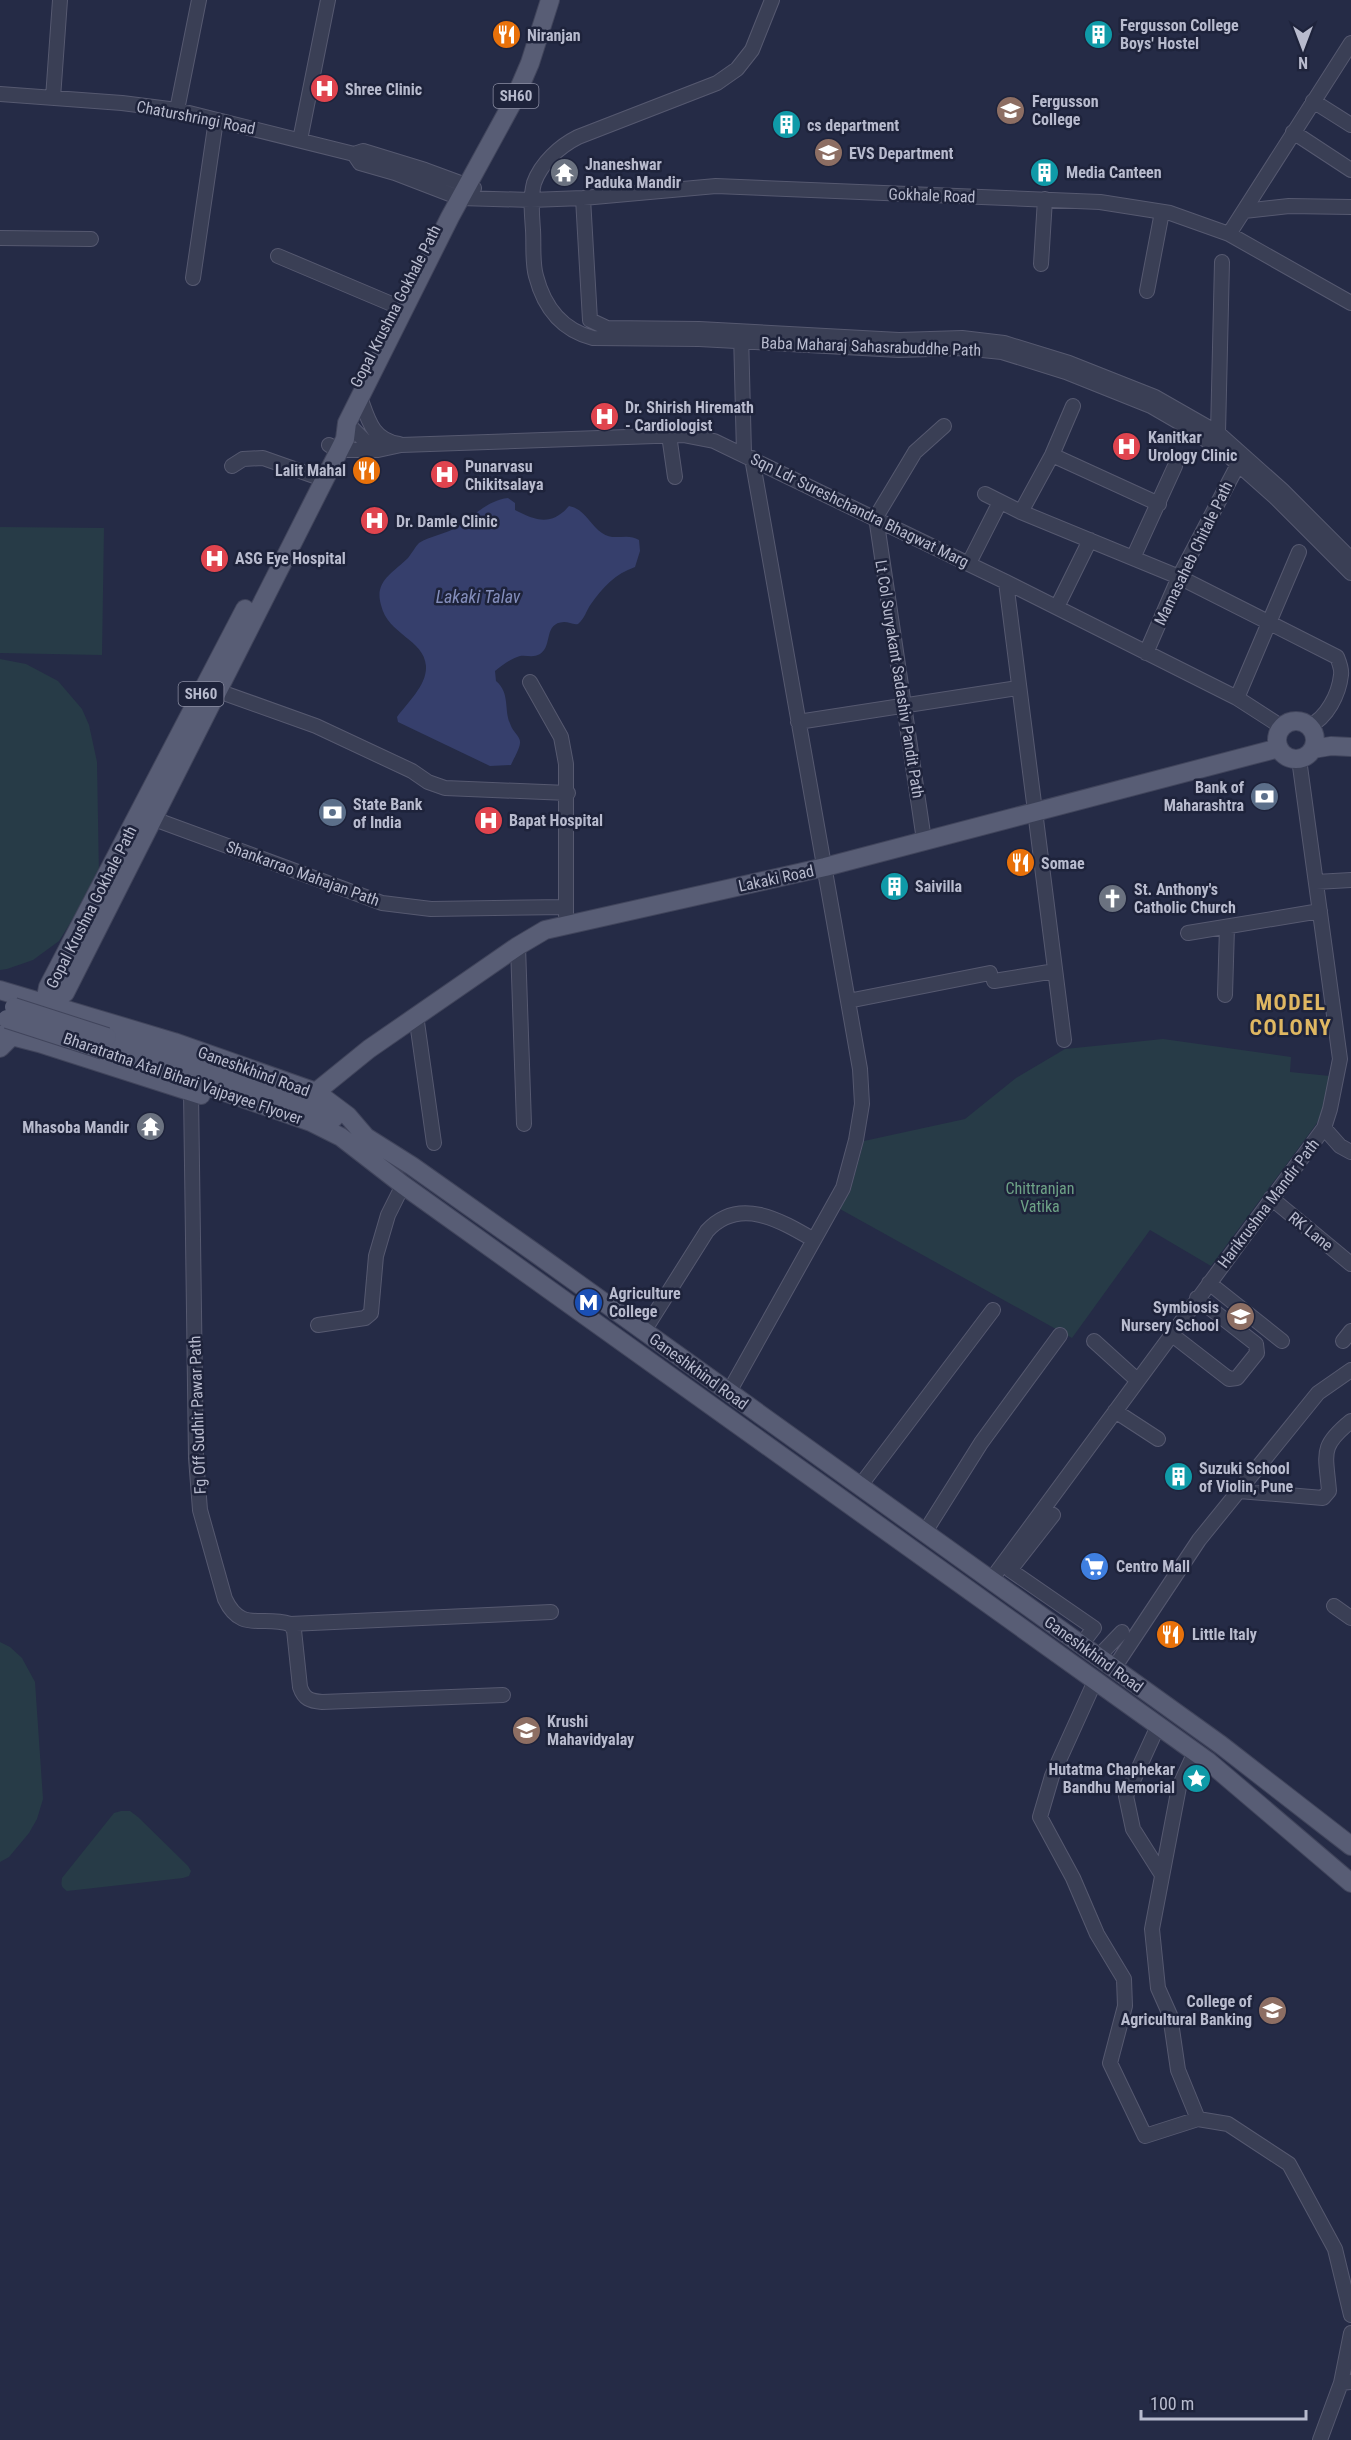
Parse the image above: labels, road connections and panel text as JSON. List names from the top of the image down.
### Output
{
  "streets": {
    "main road": [
      "SH60",
      "Gopal Krushna Gokhale Path",
      "Lakaki Road",
      "Ganeshkhind Road",
      "Bharatratna Atal Bihari Vajpayee Flyover"
    ],
    "street": [
      "Chaturshringi Road",
      "Gokhale Road",
      "Baba Maharaj Sahasrabuddhe Path",
      "Sqn Ldr Sureshchandra Bhagwat Marg",
      "Mamasaheb Chitale Path",
      "Lt Col Suryakant Sadashiv Pandit Path",
      "Shankarrao Mahajan Path",
      "Harikrushna Mandir Path",
      "RK Lane",
      "Fg Off Sudhir Pawar Path"
    ]
  },
  "crossings": [
    ["Chaturshringi Road", "Gokhale Road"],
    ["Chaturshringi Road", "Gopal Krushna Gokhale Path"],
    ["Gokhale Road", "Baba Maharaj Sahasrabuddhe Path"],
    ["Gopal Krushna Gokhale Path", "Sqn Ldr Sureshchandra Bhagwat Marg"],
    ["Gopal Krushna Gokhale Path", "Shankarrao Mahajan Path"],
    ["Gopal Krushna Gokhale Path", "Ganeshkhind Road"],
    ["Baba Maharaj Sahasrabuddhe Path", "Mamasaheb Chitale Path"],
    ["Sqn Ldr Sureshchandra Bhagwat Marg", "Mamasaheb Chitale Path"],
    ["Sqn Ldr Sureshchandra Bhagwat Marg", "Lt Col Suryakant Sadashiv Pandit Path"],
    ["Lt Col Suryakant Sadashiv Pandit Path", "Lakaki Road"],
    ["Shankarrao Mahajan Path", "Lakaki Road"],
    ["Lakaki Road", "Ganeshkhind Road"],
    ["Ganeshkhind Road", "Bharatratna Atal Bihari Vajpayee Flyover"],
    ["Ganeshkhind Road", "Harikrushna Mandir Path"],
    ["Ganeshkhind Road", "Fg Off Sudhir Pawar Path"],
    ["Harikrushna Mandir Path", "RK Lane"]
  ],
  "districts": ["MODEL COLONY"],
  "water": ["Lakaki Talav"],
  "parks": ["Chittranjan Vatika"],
  "places": {
    "building": [
      "Fergusson College Boys' Hostel",
      "cs department",
      "Media Canteen",
      "Saivilla",
      "Suzuki School of Violin, Pune"
    ],
    "restaurant": [
      "Niranjan",
      "Lalit Mahal",
      "Somae",
      "Little Italy"
    ],
    "hospital": [
      "Shree Clinic",
      "Dr. Shirish Hiremath - Cardiologist",
      "Kanitkar Urology Clinic",
      "Punarvasu Chikitsalaya",
      "Dr. Damle Clinic",
      "ASG Eye Hospital",
      "Bapat Hospital"
    ],
    "school or university": [
      "Fergusson College",
      "EVS Department",
      "Symbiosis Nursery School",
      "Krushi Mahavidyalay",
      "College of Agricultural Banking"
    ],
    "temple": ["Jnaneshwar Paduka Mandir", "Mhasoba Mandir"],
    "bank": ["Bank of Maharashtra", "State Bank of India"],
    "church": ["St. Anthony's Catholic Church"],
    "metro station": ["Agriculture College"],
    "supermarket": ["Centro Mall"],
    "place": ["Hutatma Chaphekar Bandhu Memorial"]
  },
  "scale_bar": "100 m",
  "north": "bottom"
}
